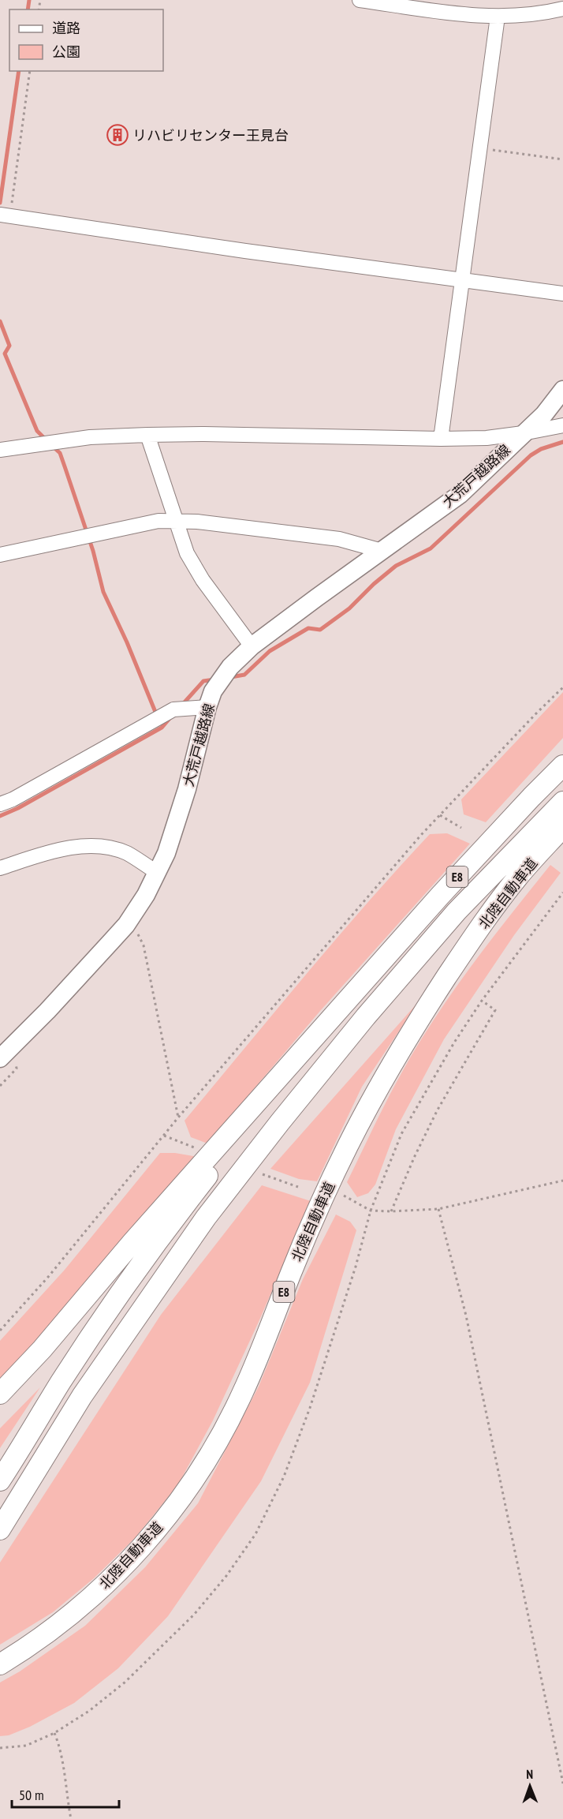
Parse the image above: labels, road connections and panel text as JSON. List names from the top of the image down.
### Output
{
  "streets": {
    "highway": ["E8", "北陸自動車道"],
    "main road": ["大荒戸越路線"]
  },
  "places": {
    "building": ["リハビリセンター王見台"]
  },
  "legend": ["道路", "公園"],
  "scale_bar": "50 m",
  "north": "top"
}
